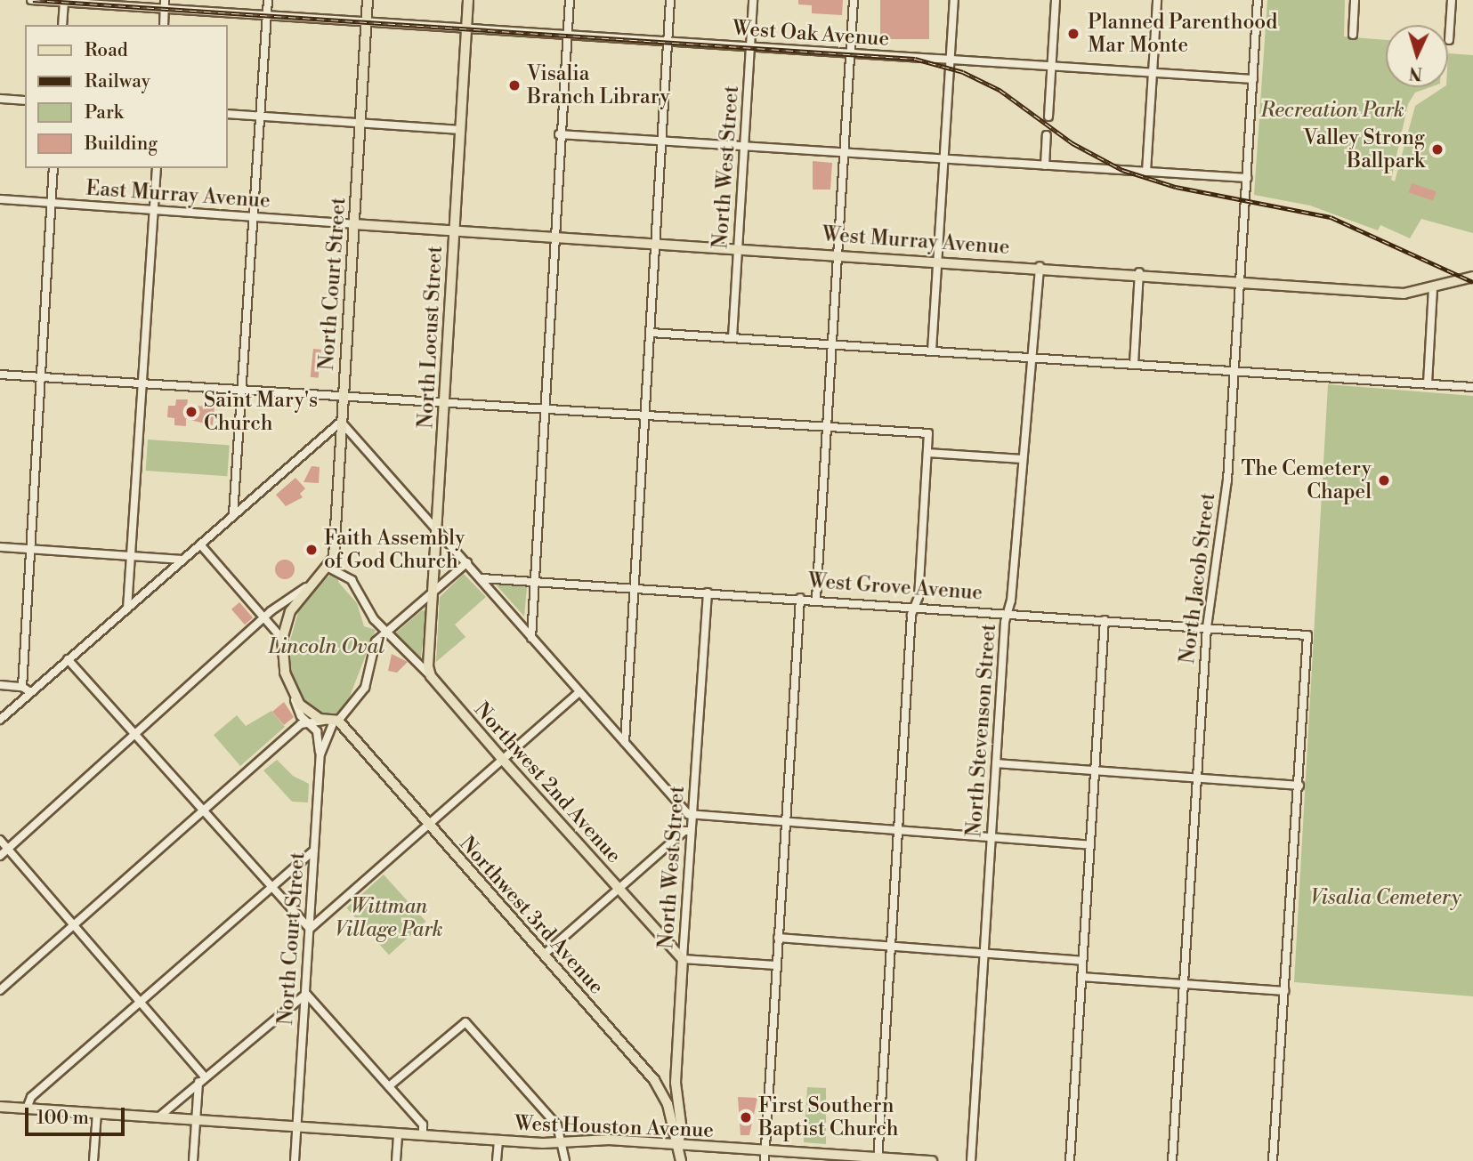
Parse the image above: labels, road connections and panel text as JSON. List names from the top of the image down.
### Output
{
  "streets": {
    "main road": [
      "North West Street",
      "West Murray Avenue",
      "North Court Street",
      "North Locust Street",
      "Northwest 2nd Avenue",
      "Northwest 3rd Avenue",
      "West Houston Avenue"
    ],
    "street": [
      "West Oak Avenue",
      "East Murray Avenue",
      "North Jacob Street",
      "West Grove Avenue",
      "North Stevenson Street"
    ]
  },
  "crossings": [
    ["West Oak Avenue", "North West Street"],
    ["West Oak Avenue", "North Court Street"],
    ["West Oak Avenue", "North Locust Street"],
    ["West Oak Avenue", "North Jacob Street"],
    ["North West Street", "West Murray Avenue"],
    ["North West Street", "West Grove Avenue"],
    ["North West Street", "Northwest 2nd Avenue"],
    ["North West Street", "Northwest 3rd Avenue"],
    ["North West Street", "West Houston Avenue"],
    ["East Murray Avenue", "West Murray Avenue"],
    ["East Murray Avenue", "North Court Street"],
    ["West Murray Avenue", "North Court Street"],
    ["West Murray Avenue", "North Locust Street"],
    ["West Murray Avenue", "North Jacob Street"],
    ["West Murray Avenue", "North Stevenson Street"],
    ["North Court Street", "Northwest 3rd Avenue"],
    ["North Court Street", "West Houston Avenue"],
    ["North Locust Street", "Northwest 2nd Avenue"],
    ["North Jacob Street", "West Grove Avenue"],
    ["West Grove Avenue", "North Stevenson Street"],
    ["Northwest 3rd Avenue", "West Houston Avenue"]
  ],
  "parks": [
    "Recreation Park",
    "Lincoln Oval",
    "Visalia Cemetery",
    "Wittman Village Park"
  ],
  "places": [
    "Planned Parenthood Mar Monte",
    "Visalia Branch Library",
    "Valley Strong Ballpark",
    "Saint Mary's Church",
    "The Cemetery Chapel",
    "Faith Assembly of God Church",
    "First Southern Baptist Church"
  ],
  "legend": [
    "Road",
    "Railway",
    "Park",
    "Building"
  ],
  "scale_bar": "100 m",
  "north": "bottom"
}
